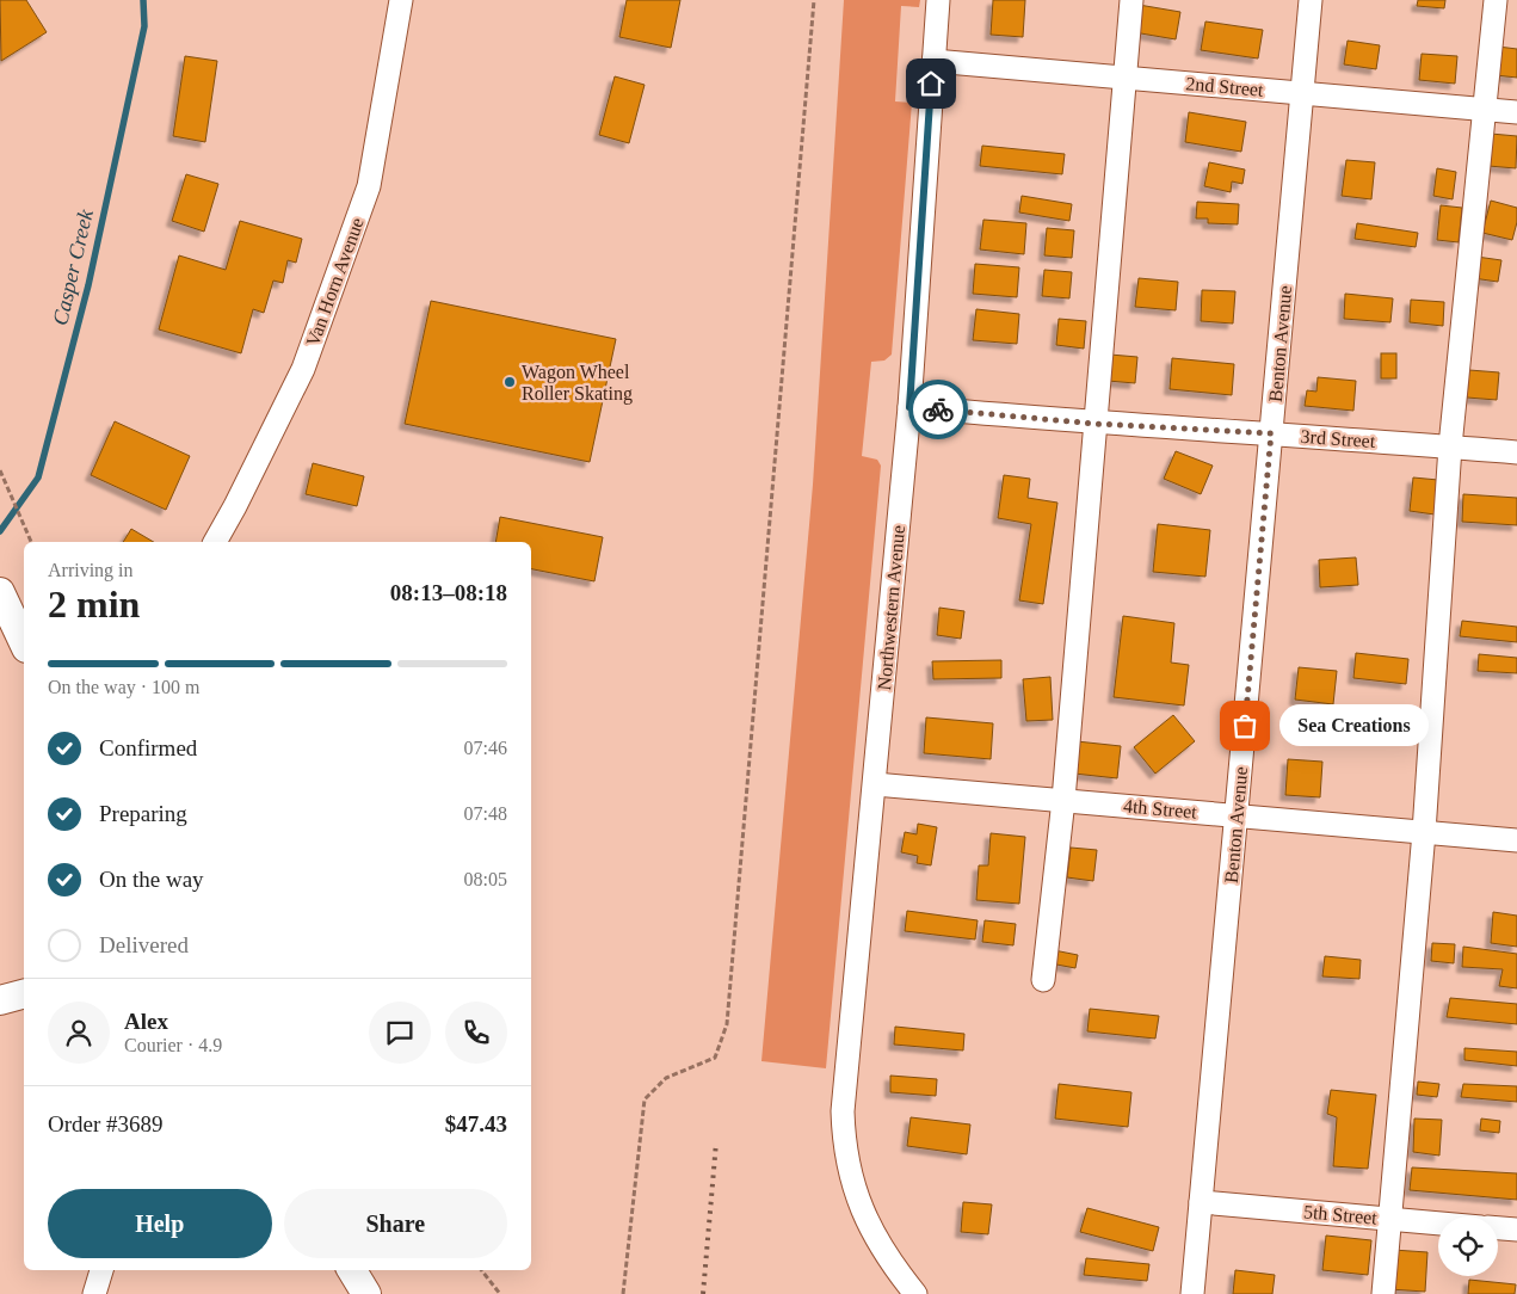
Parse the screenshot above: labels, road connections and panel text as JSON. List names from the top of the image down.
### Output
{
  "streets": {
    "street": [
      "2nd Street",
      "Van Horn Avenue",
      "Benton Avenue",
      "3rd Street",
      "Northwestern Avenue",
      "4th Street",
      "5th Street"
    ]
  },
  "crossings": [
    ["2nd Street", "Benton Avenue"],
    ["2nd Street", "Northwestern Avenue"],
    ["Benton Avenue", "3rd Street"],
    ["Benton Avenue", "4th Street"],
    ["Benton Avenue", "5th Street"],
    ["3rd Street", "Northwestern Avenue"],
    ["Northwestern Avenue", "4th Street"]
  ],
  "water": ["Casper Creek"],
  "places": ["Wagon Wheel Roller Skating", "Sea Creations"],
  "page": {
    "heading": ["2 min", "Arriving in", "08:13–08:18"],
    "panel": [
      "Alex",
      "Courier · 4.9",
      "Order #3689",
      "$47.43"
    ],
    "bar": "On the way · 100 m",
    "bubble": "Sea Creations",
    "list": [
      ["Confirmed", "07:46"],
      ["Preparing", "07:48"],
      ["On the way", "08:05"],
      "Delivered"
    ],
    "buttons": ["Help", "Share"]
  }
}
